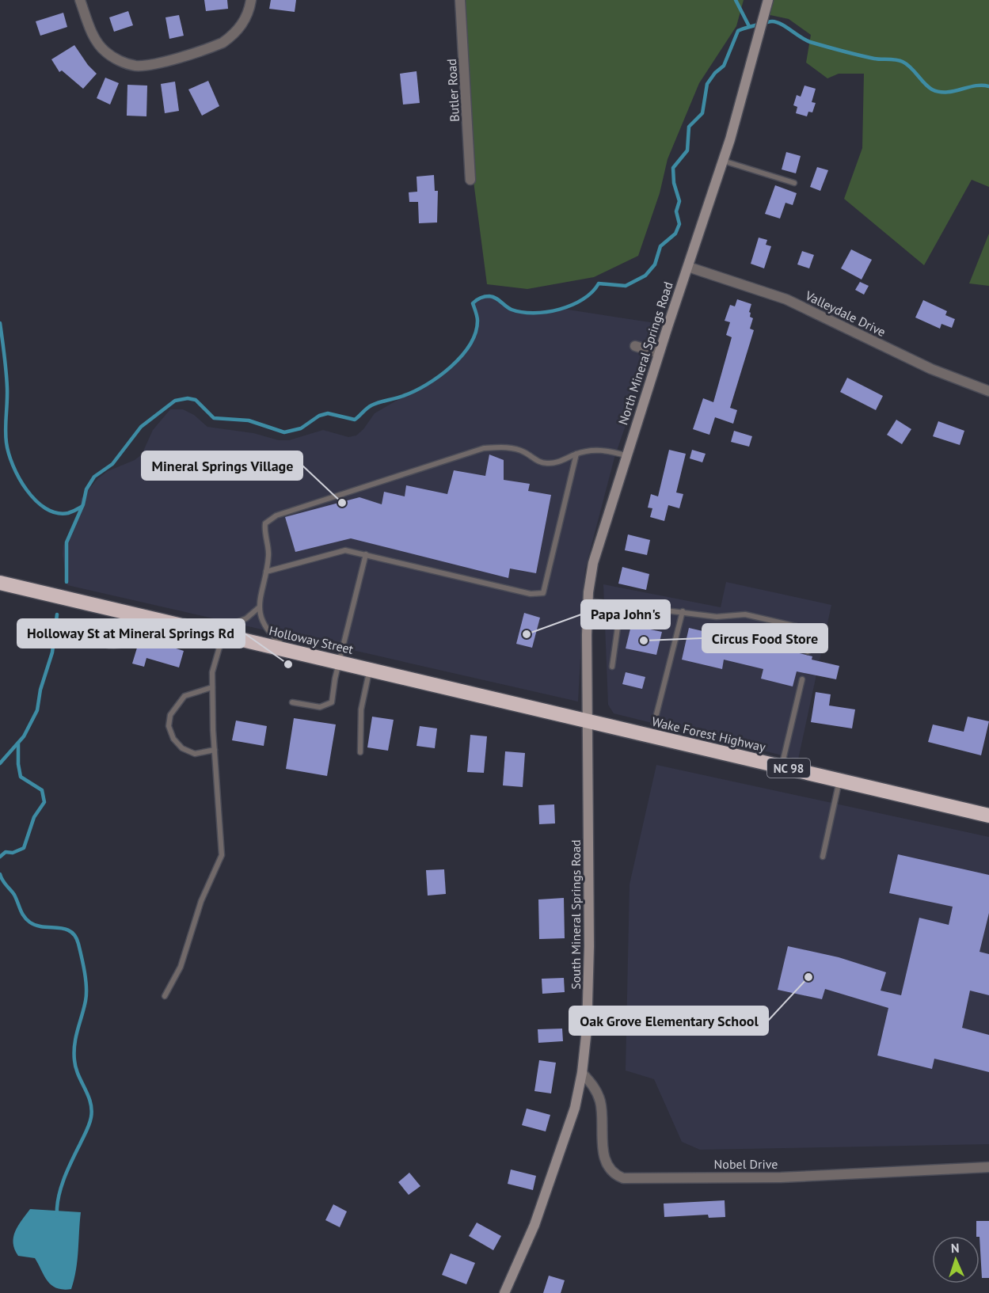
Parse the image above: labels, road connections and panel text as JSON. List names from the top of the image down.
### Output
{
  "streets": {
    "highway": ["Holloway Street", "Wake Forest Highway", "NC 98"],
    "street": [
      "Butler Road",
      "Valleydale Drive",
      "North Mineral Springs Road",
      "South Mineral Springs Road",
      "Nobel Drive"
    ]
  },
  "crossings": [
    ["Valleydale Drive", "North Mineral Springs Road"],
    ["North Mineral Springs Road", "Holloway Street"],
    ["North Mineral Springs Road", "Wake Forest Highway"],
    ["North Mineral Springs Road", "South Mineral Springs Road"],
    ["Holloway Street", "Wake Forest Highway"],
    ["Holloway Street", "South Mineral Springs Road"],
    ["Wake Forest Highway", "South Mineral Springs Road"],
    ["South Mineral Springs Road", "Nobel Drive"]
  ],
  "places": [
    "Mineral Springs Village",
    "Papa John's",
    "Circus Food Store",
    "Holloway St at Mineral Springs Rd",
    "Oak Grove Elementary School"
  ],
  "north": "top"
}
